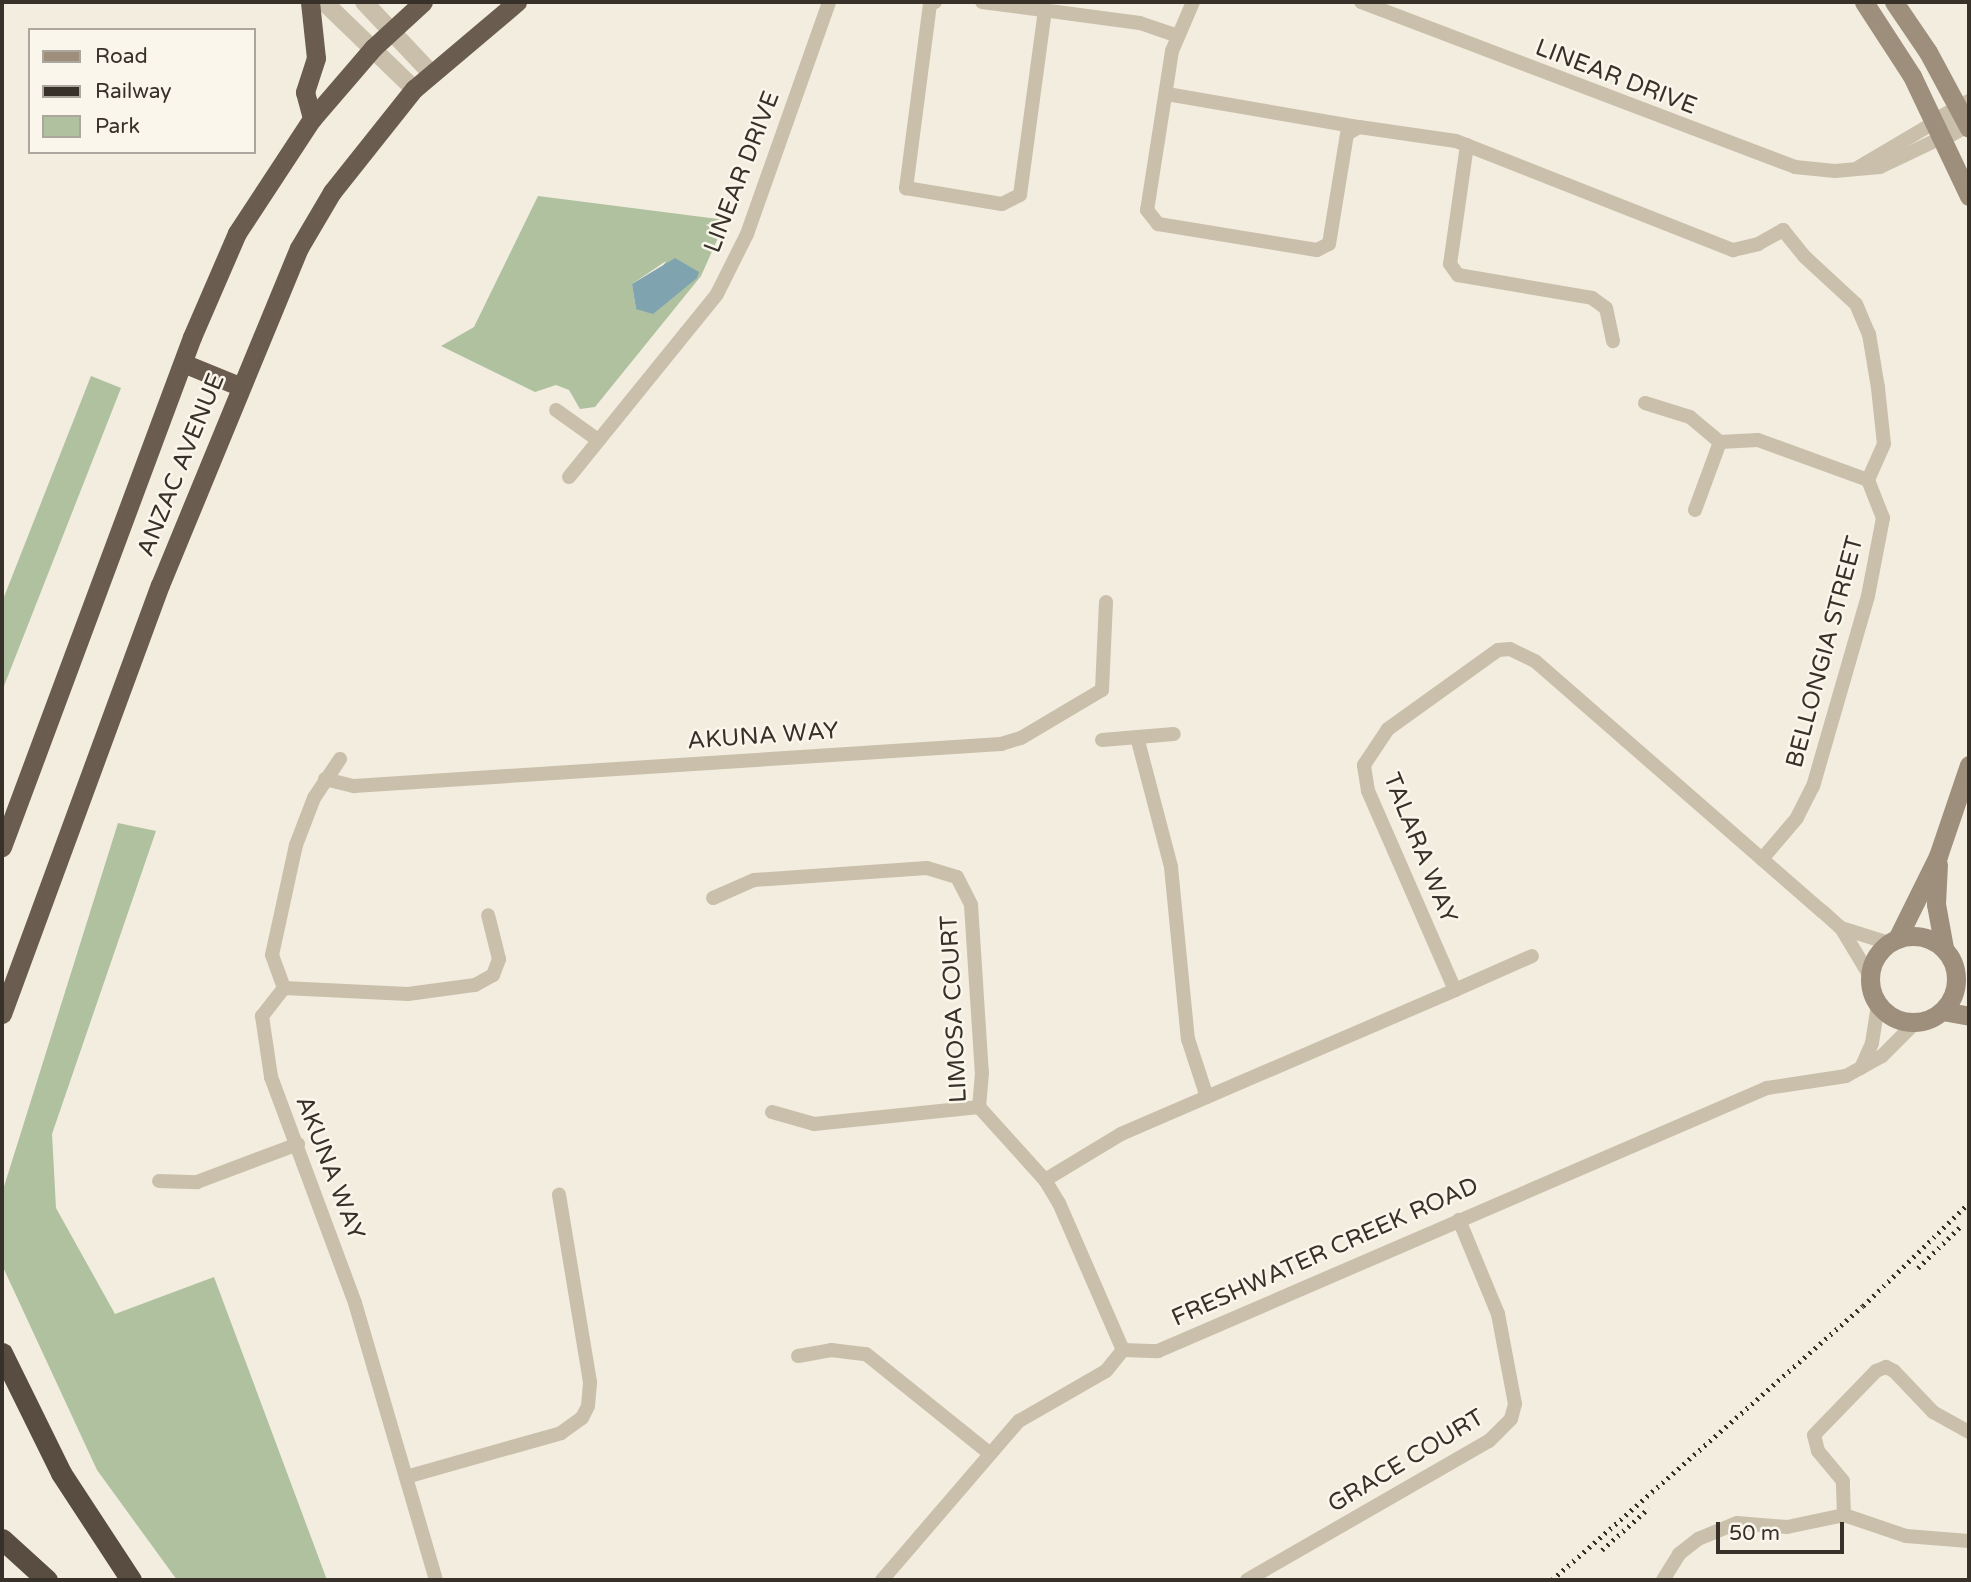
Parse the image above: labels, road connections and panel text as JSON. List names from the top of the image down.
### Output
{
  "streets": {
    "highway": ["ANZAC AVENUE"],
    "street": [
      "LINEAR DRIVE",
      "BELLONGIA STREET",
      "AKUNA WAY",
      "TALARA WAY",
      "LIMOSA COURT",
      "FRESHWATER CREEK ROAD",
      "GRACE COURT"
    ]
  },
  "crossings": [
    ["BELLONGIA STREET", "TALARA WAY"],
    ["TALARA WAY", "FRESHWATER CREEK ROAD"],
    ["LIMOSA COURT", "FRESHWATER CREEK ROAD"],
    ["FRESHWATER CREEK ROAD", "GRACE COURT"]
  ],
  "legend": ["Road", "Railway", "Park"],
  "scale_bar": "50 m"
}
